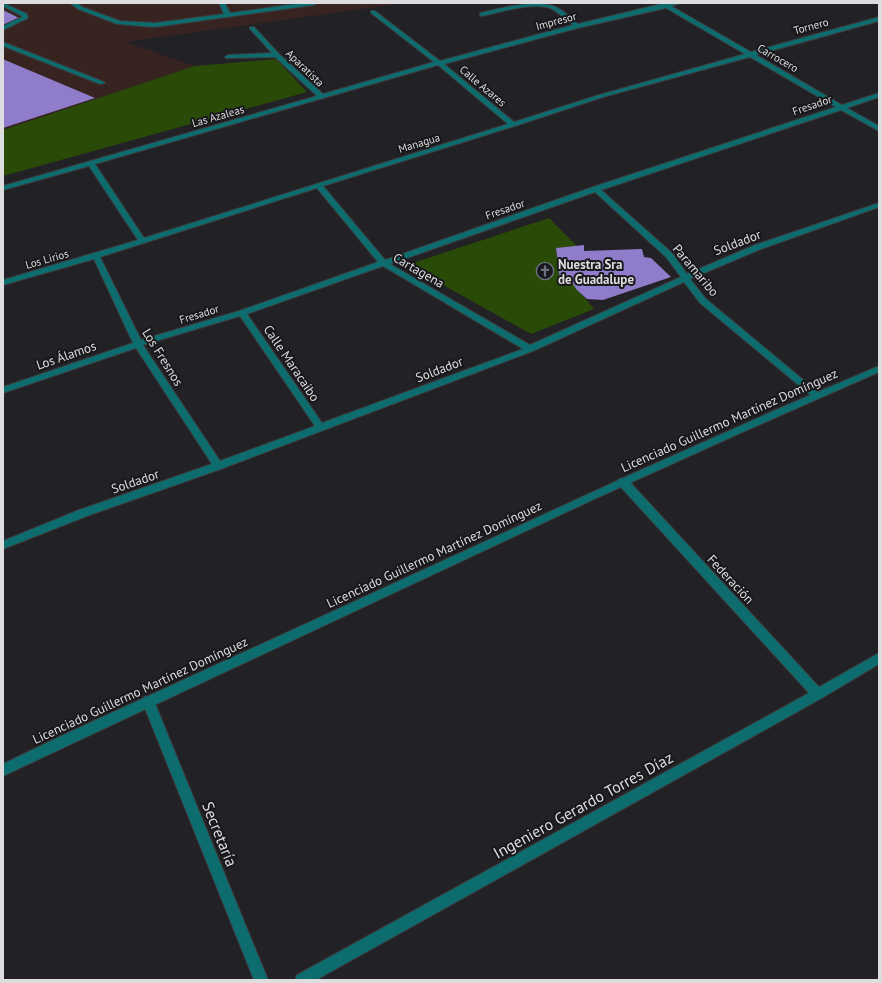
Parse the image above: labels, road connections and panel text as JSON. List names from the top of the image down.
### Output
{
  "streets": {
    "street": [
      "Impresor",
      "Tornero",
      "Carrocero",
      "Aparatista",
      "Calle Azares",
      "Fresador",
      "Las Azaleas",
      "Managua",
      "Soldador",
      "Los Lirios",
      "Cartagena",
      "Paramaribo",
      "Los Álamos",
      "Los Fresnos",
      "Calle Maracaibo",
      "Licenciado Guillermo Martínez Domínguez",
      "Federación",
      "Ingeniero Gerardo Torres Díaz",
      "Secretaría"
    ]
  },
  "crossings": [
    ["Impresor", "Carrocero"],
    ["Impresor", "Calle Azares"],
    ["Impresor", "Las Azaleas"],
    ["Tornero", "Carrocero"],
    ["Tornero", "Managua"],
    ["Carrocero", "Fresador"],
    ["Carrocero", "Managua"],
    ["Aparatista", "Las Azaleas"],
    ["Calle Azares", "Las Azaleas"],
    ["Calle Azares", "Managua"],
    ["Fresador", "Cartagena"],
    ["Fresador", "Paramaribo"],
    ["Fresador", "Los Álamos"],
    ["Fresador", "Los Fresnos"],
    ["Fresador", "Calle Maracaibo"],
    ["Managua", "Los Lirios"],
    ["Managua", "Cartagena"],
    ["Managua", "Los Fresnos"],
    ["Soldador", "Cartagena"],
    ["Soldador", "Paramaribo"],
    ["Soldador", "Los Fresnos"],
    ["Soldador", "Calle Maracaibo"],
    ["Los Lirios", "Los Fresnos"],
    ["Paramaribo", "Licenciado Guillermo Martínez Domínguez"],
    ["Los Álamos", "Los Fresnos"],
    ["Licenciado Guillermo Martínez Domínguez", "Federación"],
    ["Licenciado Guillermo Martínez Domínguez", "Secretaría"],
    ["Federación", "Ingeniero Gerardo Torres Díaz"]
  ],
  "places": {
    "church": ["Nuestra Sra de Guadalupe"]
  }
}
